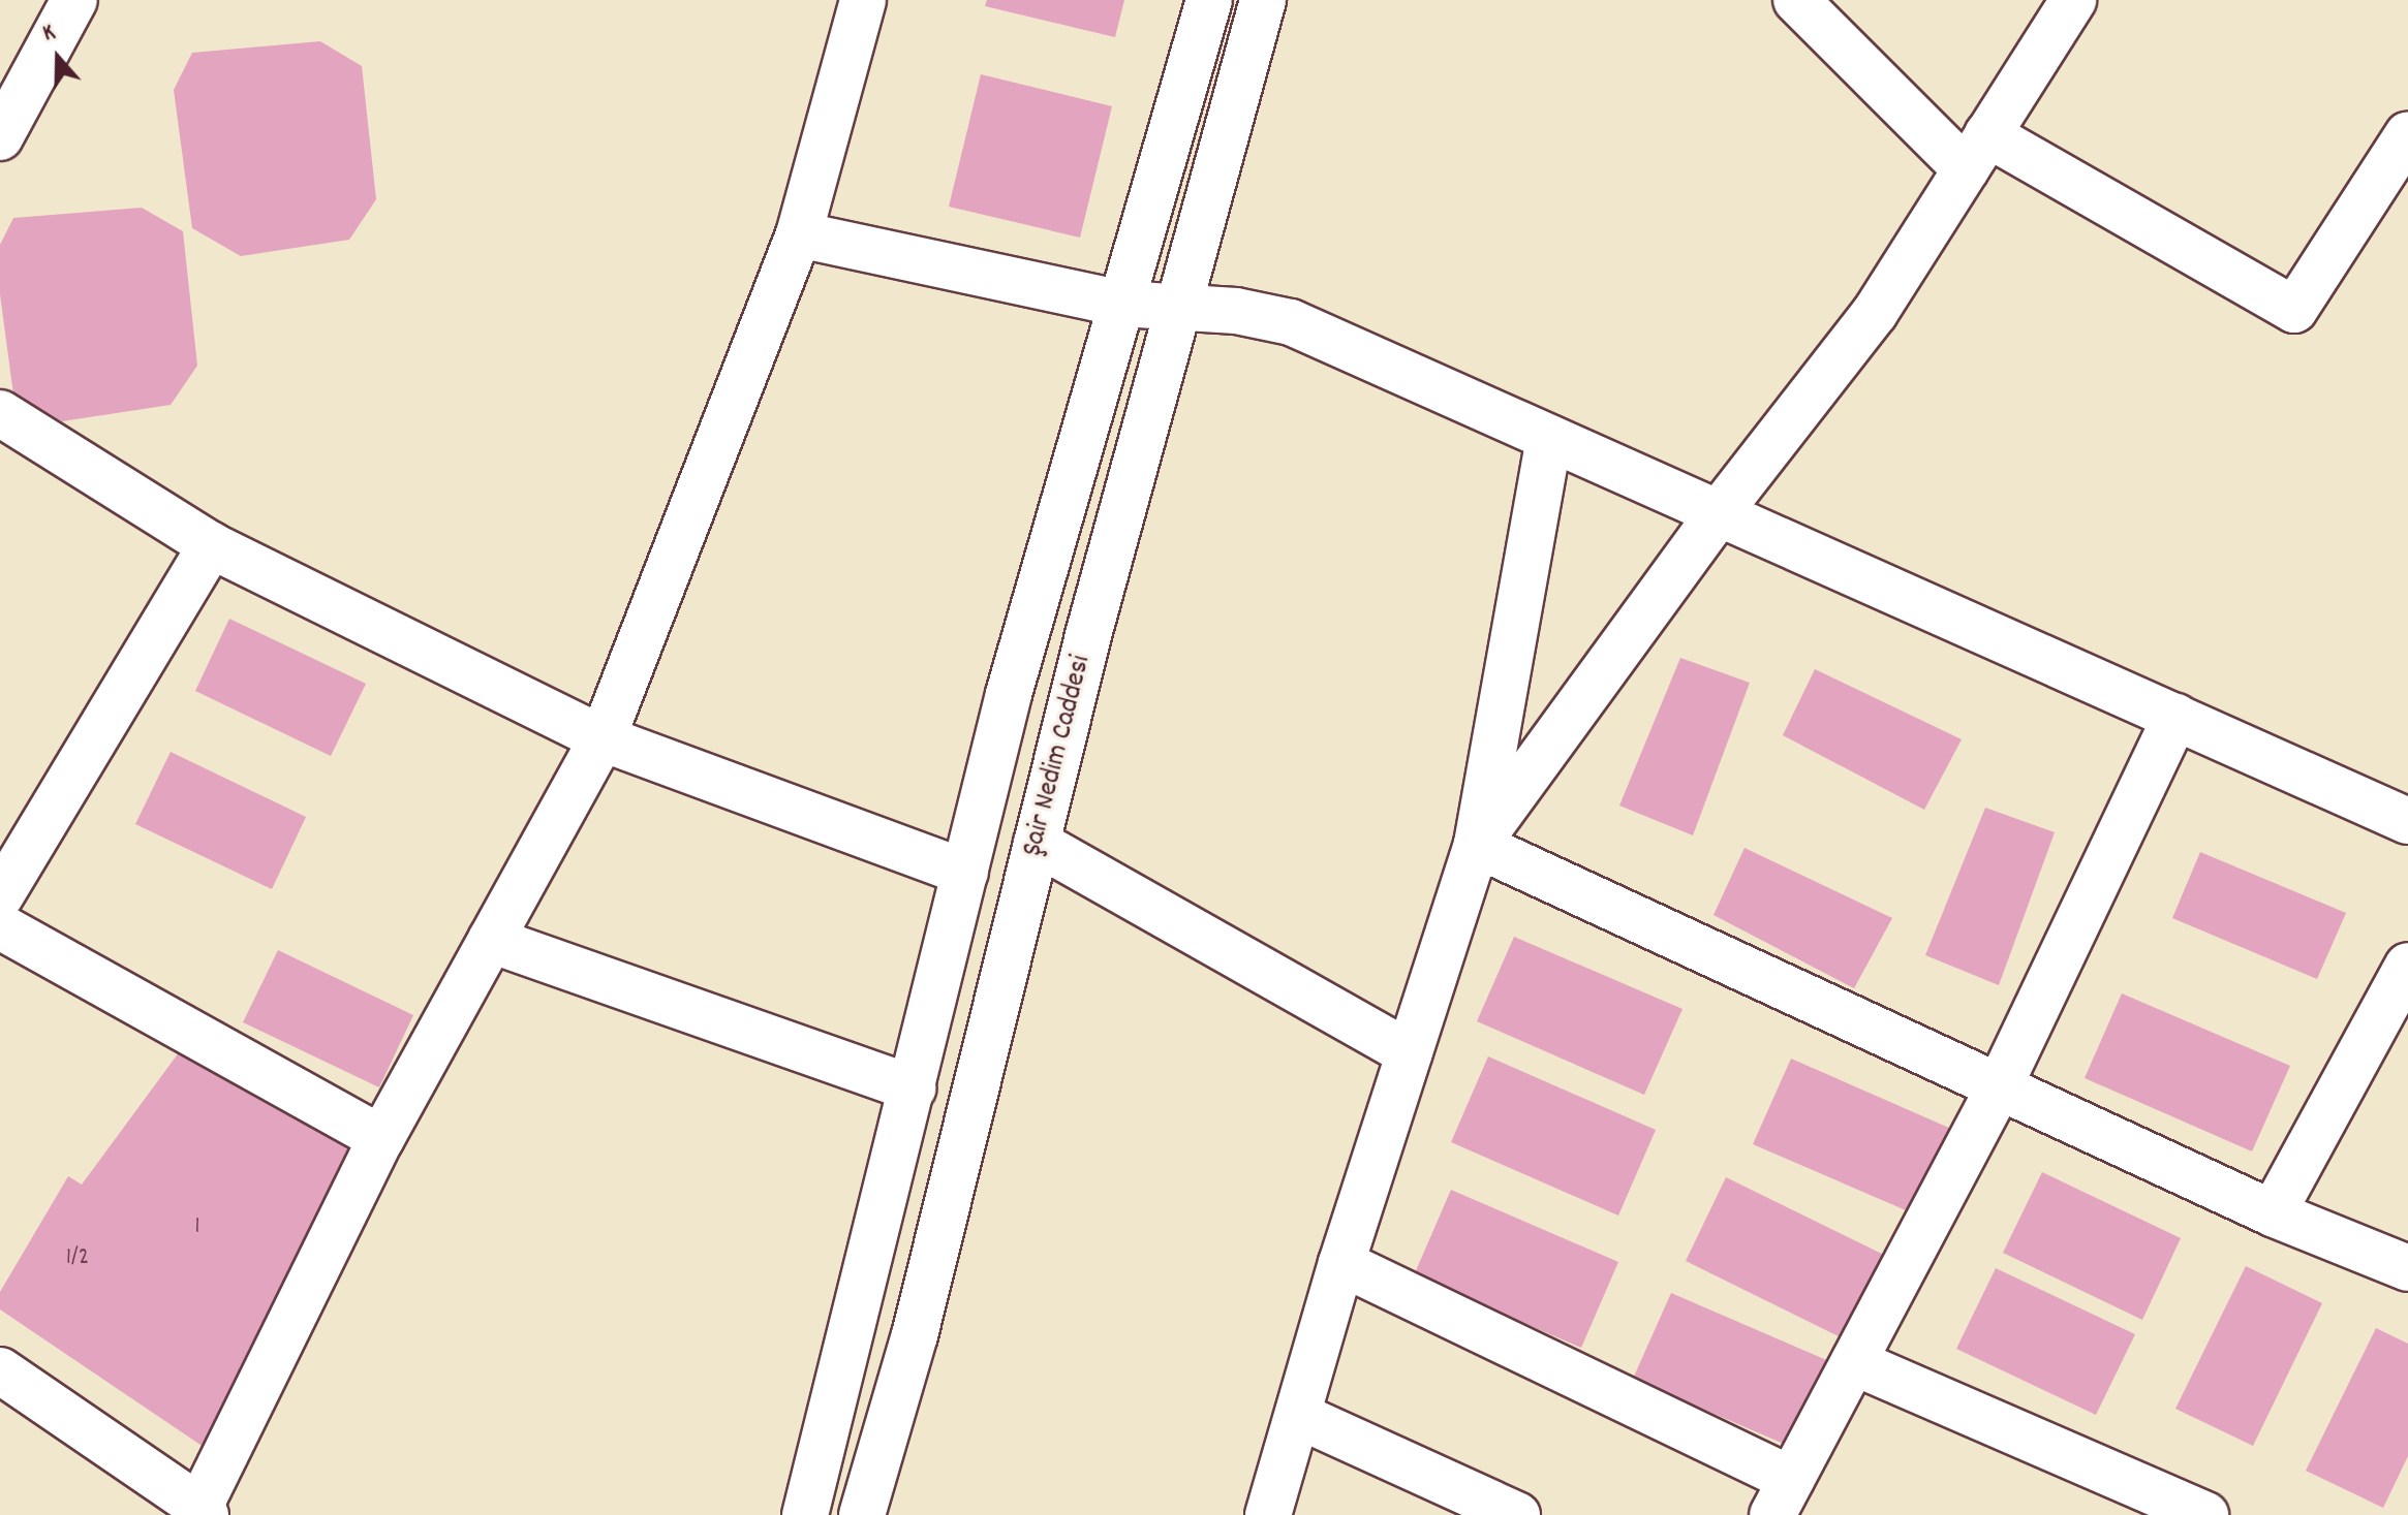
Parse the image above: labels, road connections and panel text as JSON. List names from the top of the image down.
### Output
{
  "streets": {
    "street": ["Şair Nedim Caddesi"]
  },
  "house_numbers": ["1", "1/2"],
  "north": "top"
}
